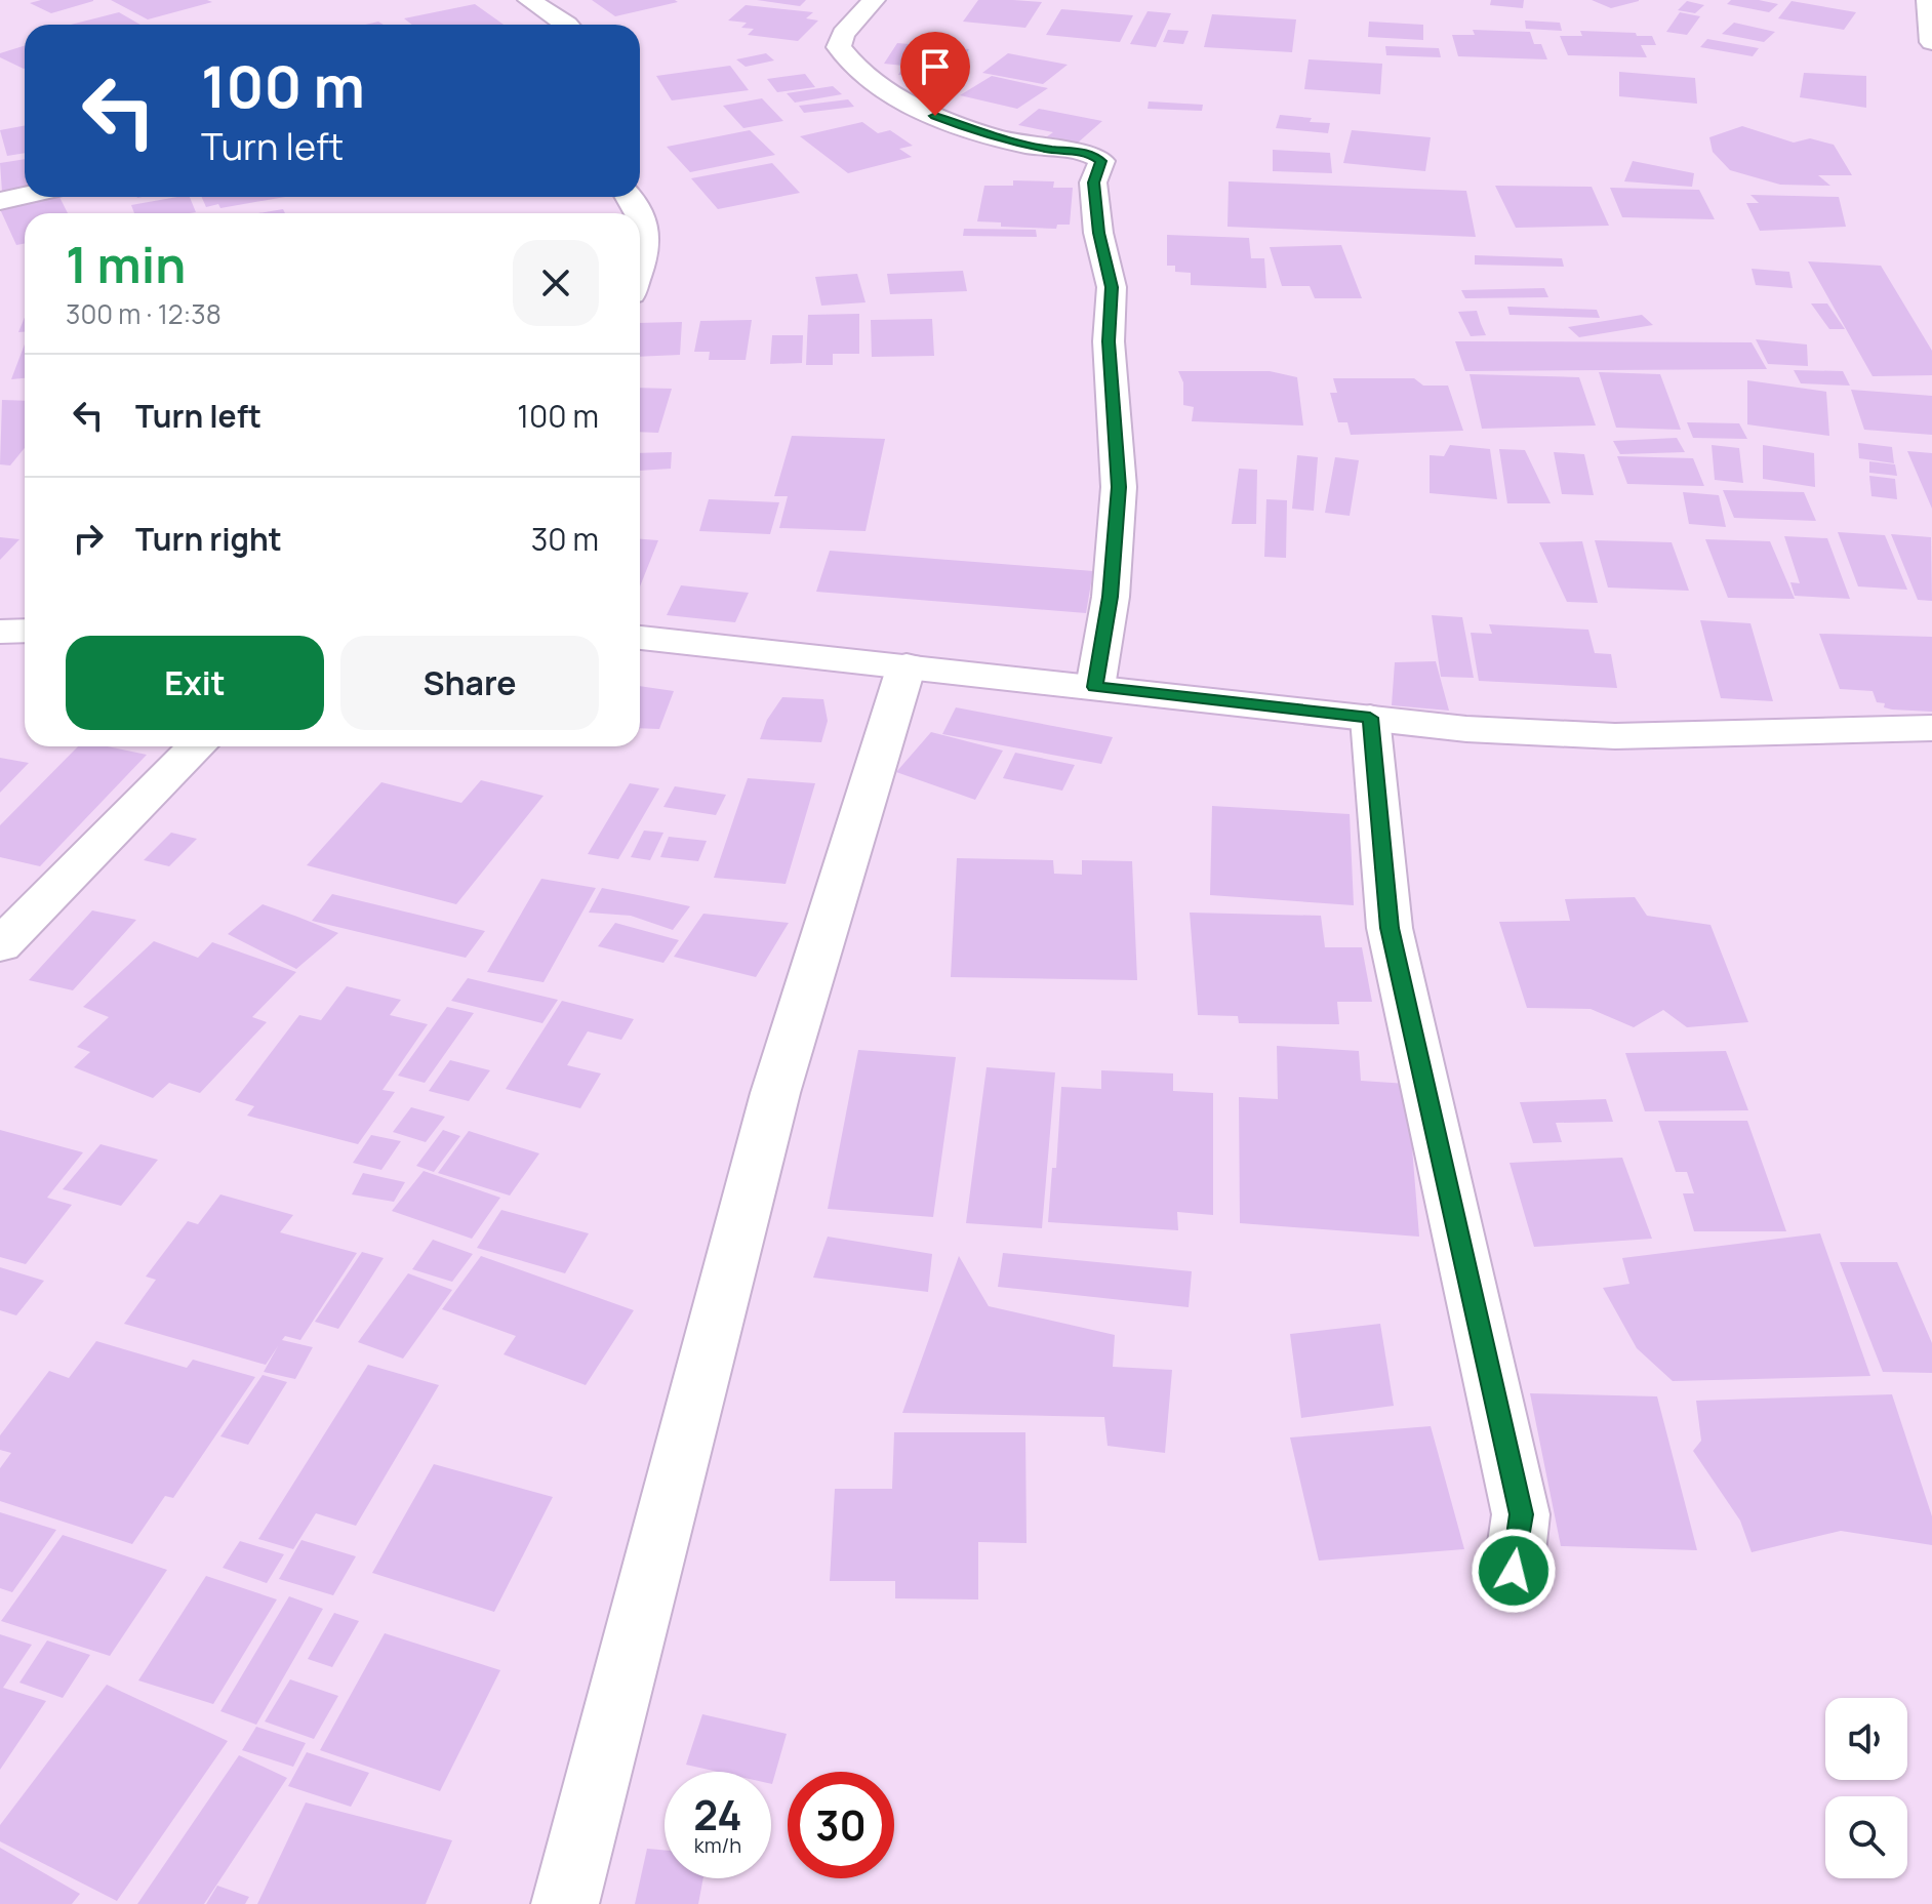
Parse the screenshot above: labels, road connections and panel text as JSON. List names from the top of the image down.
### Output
{
  "page": {
    "turn": ["100 m", "Turn left"],
    "heading": ["1 min", "300 m · 12:38"],
    "list": [
      {
        "name": "Turn left",
        "value": "100 m"
      },
      {
        "name": "Turn right",
        "value": "30 m"
      }
    ],
    "buttons": ["Exit", "Share"],
    "speed": "24 km/h",
    "limit": "30"
  }
}
